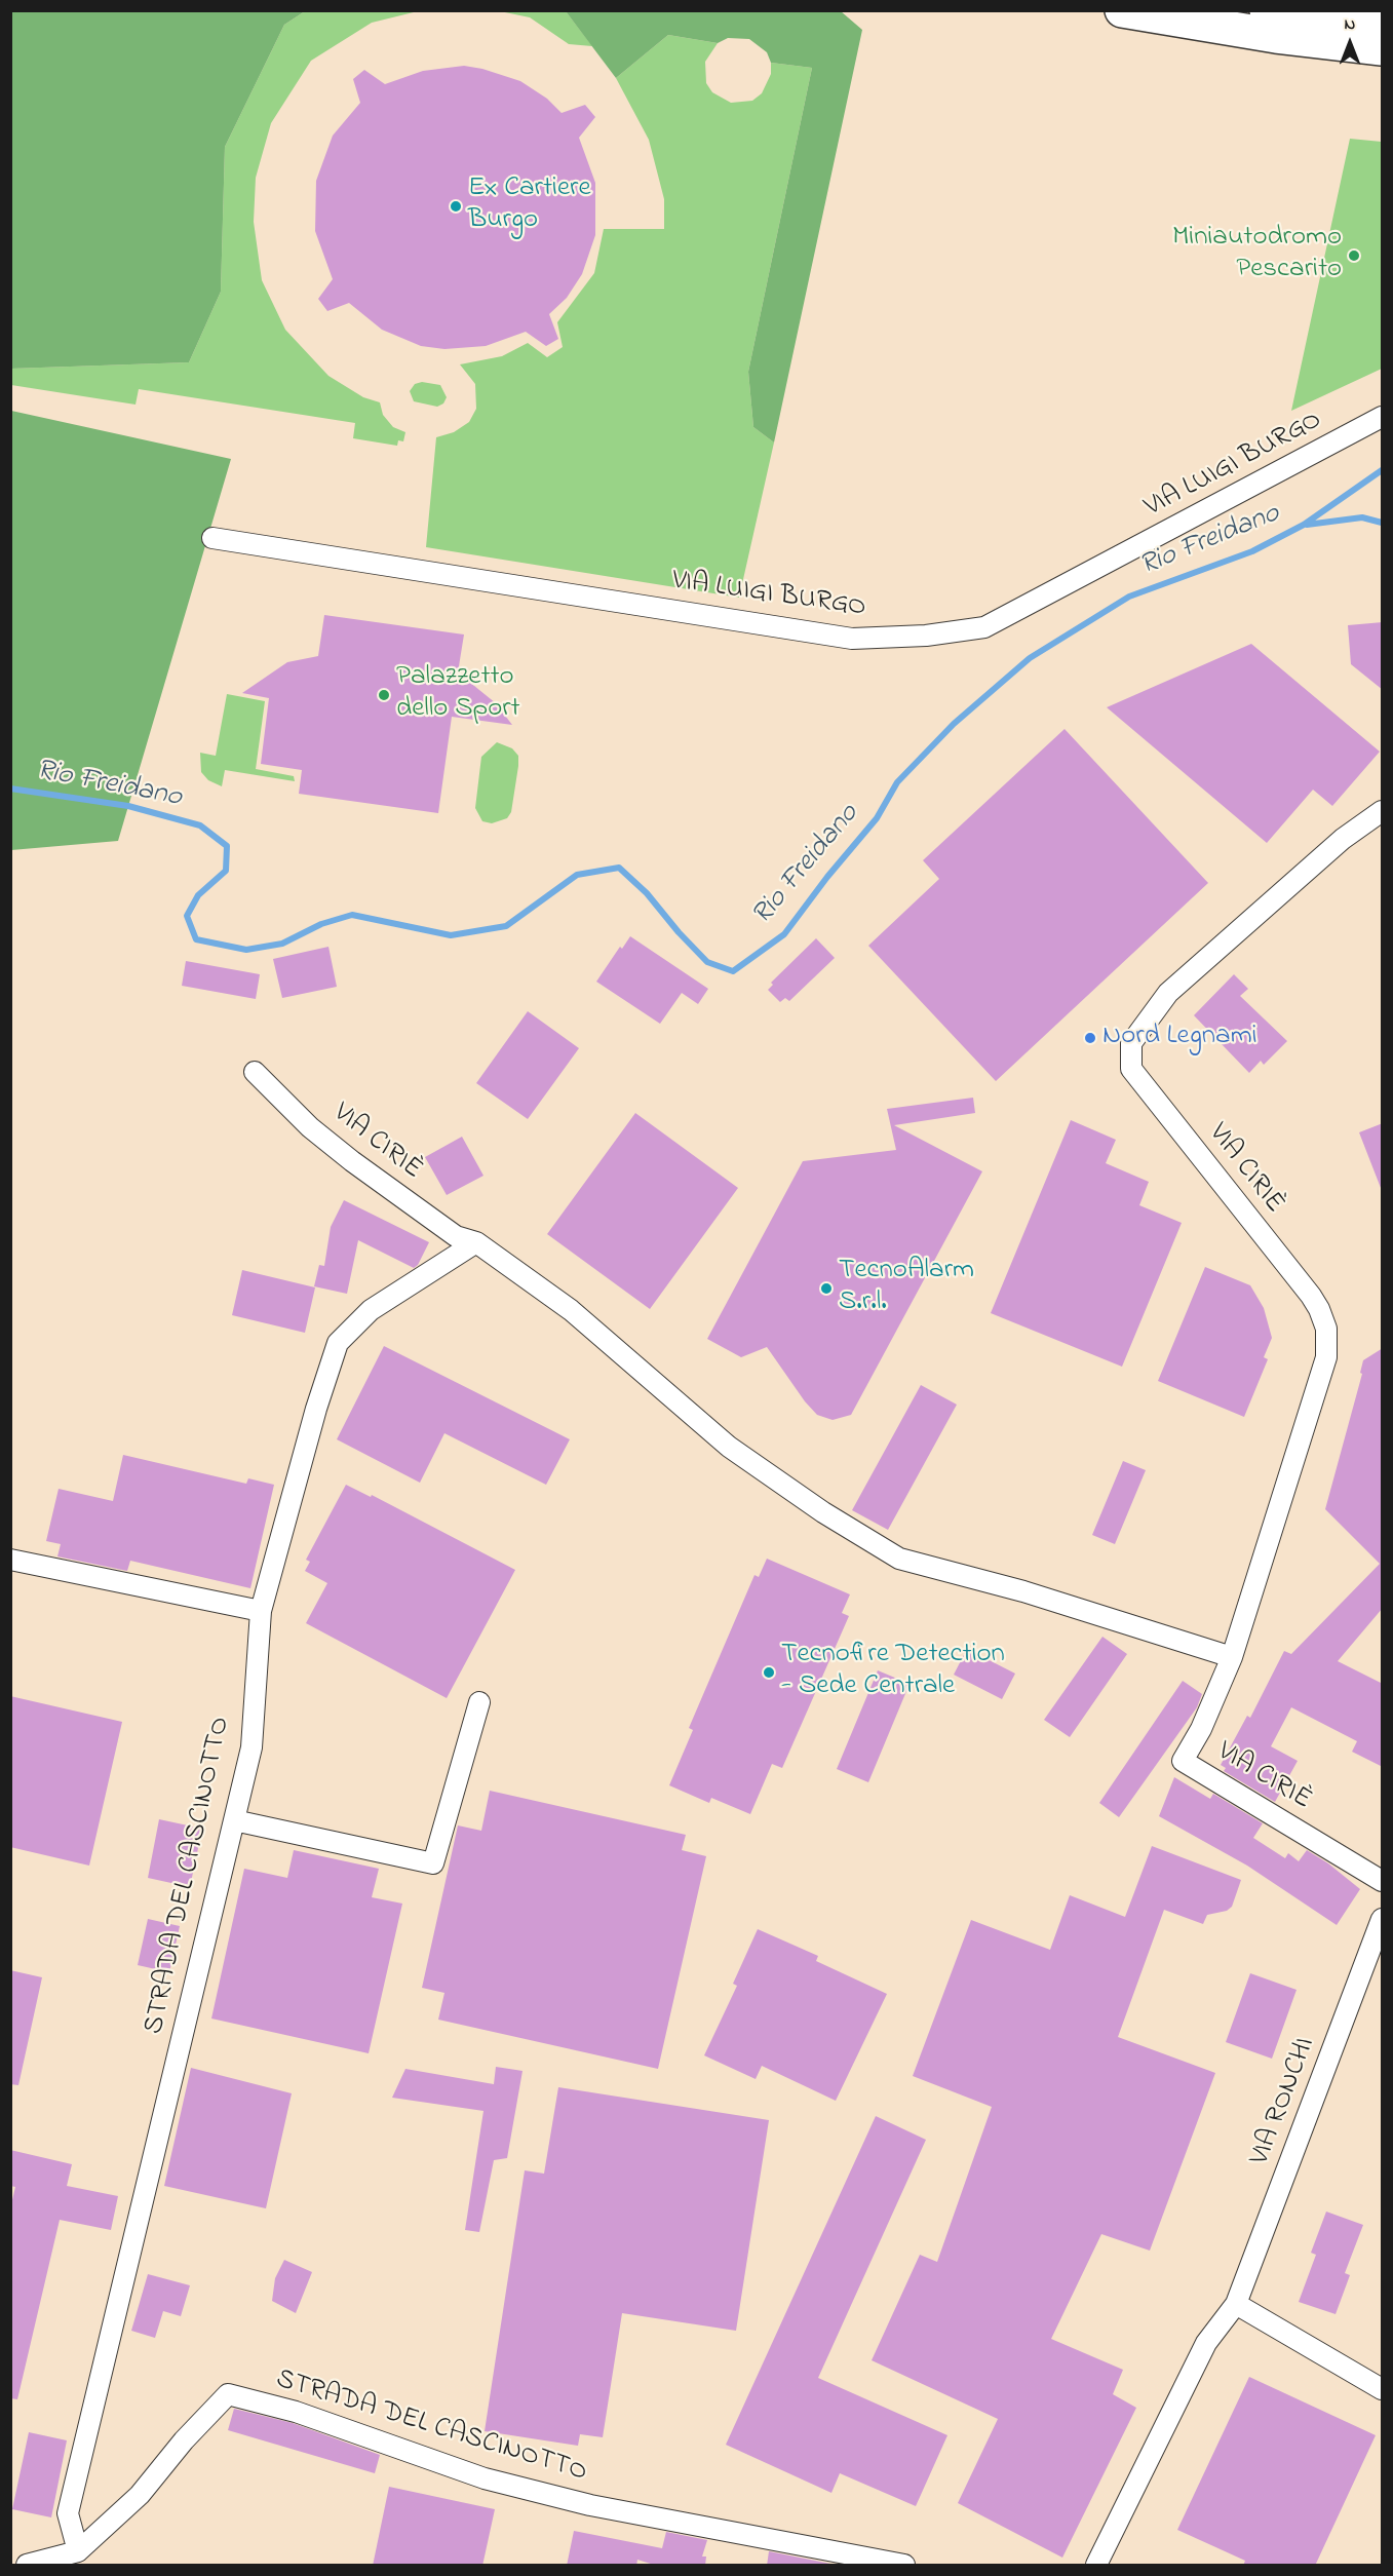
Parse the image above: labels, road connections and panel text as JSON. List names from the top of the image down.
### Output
{
  "streets": {
    "street": [
      "VIA LUIGI BURGO",
      "VIA CIRIÈ",
      "STRADA DEL CASCINOTTO",
      "VIA RONCHI"
    ]
  },
  "crossings": [
    ["VIA CIRIÈ", "STRADA DEL CASCINOTTO"]
  ],
  "water": ["Rio Freidano"],
  "places": [
    "Ex Cartiere Burgo",
    "Miniautodromo Pescarito",
    "Palazzetto dello Sport",
    "Nord Legnami",
    "TecnoAlarm S.r.l.",
    "Tecnofire Detection - Sede Centrale"
  ],
  "north": "top"
}
